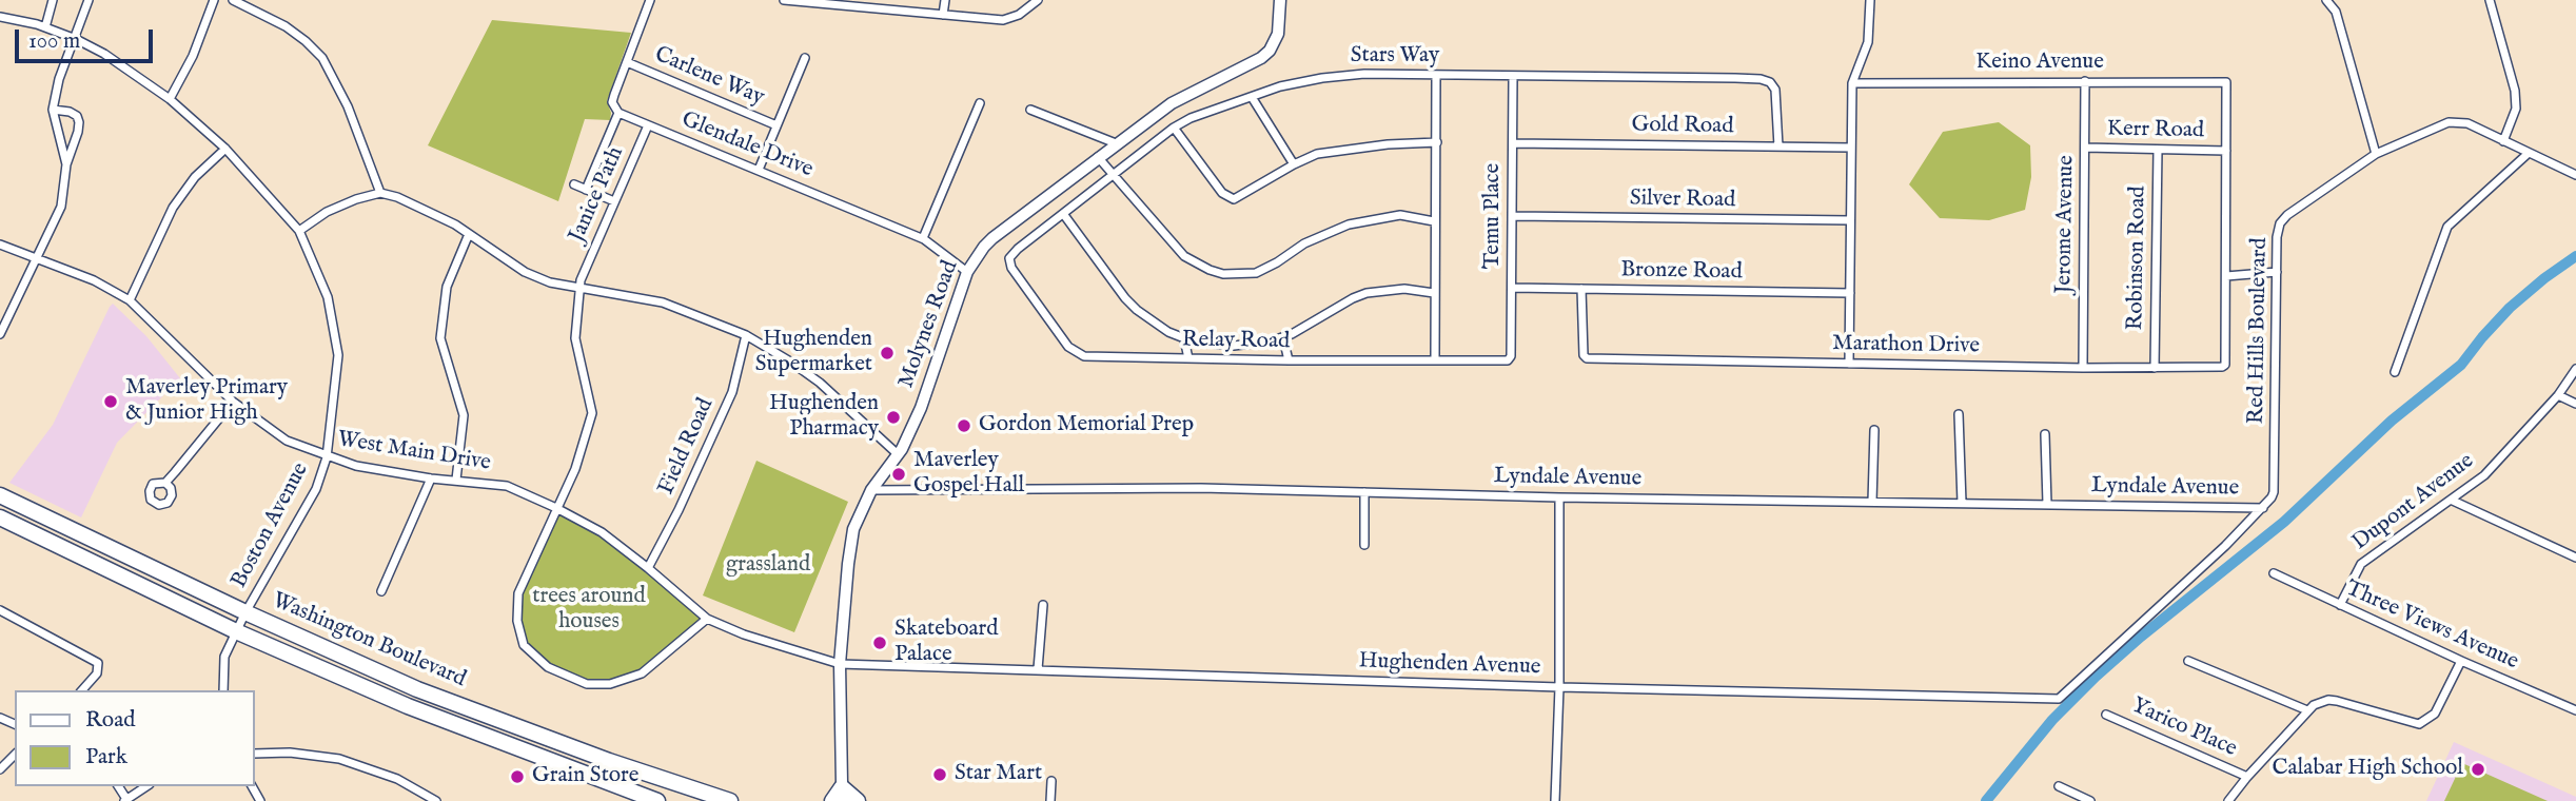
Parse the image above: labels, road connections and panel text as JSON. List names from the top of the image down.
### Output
{
  "streets": {
    "highway": ["Washington Boulevard"],
    "main road": ["Molynes Road"],
    "street": [
      "Stars Way",
      "Keino Avenue",
      "Carlene Way",
      "Gold Road",
      "Kerr Road",
      "Glendale Drive",
      "Janice Path",
      "Silver Road",
      "Temu Place",
      "Jerome Avenue",
      "Robinson Road",
      "Bronze Road",
      "Red Hills Boulevard",
      "Relay Road",
      "Marathon Drive",
      "Field Road",
      "West Main Drive",
      "Lyndale Avenue",
      "Dupont Avenue",
      "Boston Avenue",
      "Three Views Avenue",
      "Hughenden Avenue",
      "Yarico Place"
    ]
  },
  "crossings": [
    ["Stars Way", "Gold Road"],
    ["Stars Way", "Temu Place"],
    ["Stars Way", "Relay Road"],
    ["Keino Avenue", "Kerr Road"],
    ["Keino Avenue", "Jerome Avenue"],
    ["Keino Avenue", "Marathon Drive"],
    ["Gold Road", "Temu Place"],
    ["Kerr Road", "Jerome Avenue"],
    ["Kerr Road", "Robinson Road"],
    ["Glendale Drive", "Janice Path"],
    ["Glendale Drive", "Molynes Road"],
    ["Janice Path", "West Main Drive"],
    ["Silver Road", "Temu Place"],
    ["Temu Place", "Bronze Road"],
    ["Temu Place", "Relay Road"],
    ["Jerome Avenue", "Marathon Drive"],
    ["Robinson Road", "Marathon Drive"],
    ["Bronze Road", "Marathon Drive"],
    ["Molynes Road", "West Main Drive"],
    ["Molynes Road", "Lyndale Avenue"],
    ["Molynes Road", "Hughenden Avenue"],
    ["Red Hills Boulevard", "Lyndale Avenue"],
    ["Red Hills Boulevard", "Hughenden Avenue"],
    ["Field Road", "West Main Drive"],
    ["West Main Drive", "Boston Avenue"],
    ["West Main Drive", "Hughenden Avenue"],
    ["Lyndale Avenue", "Hughenden Avenue"],
    ["Dupont Avenue", "Three Views Avenue"],
    ["Boston Avenue", "Washington Boulevard"]
  ],
  "parks": ["grassland", "trees around houses"],
  "places": [
    "Hughenden Supermarket",
    "Maverley Primary & Junior High",
    "Hughenden Pharmacy",
    "Gordon Memorial Prep",
    "Maverley Gospel Hall",
    "Skateboard Palace",
    "Calabar High School",
    "Star Mart",
    "Grain Store"
  ],
  "legend": ["Road", "Park"],
  "scale_bar": "100 m"
}
